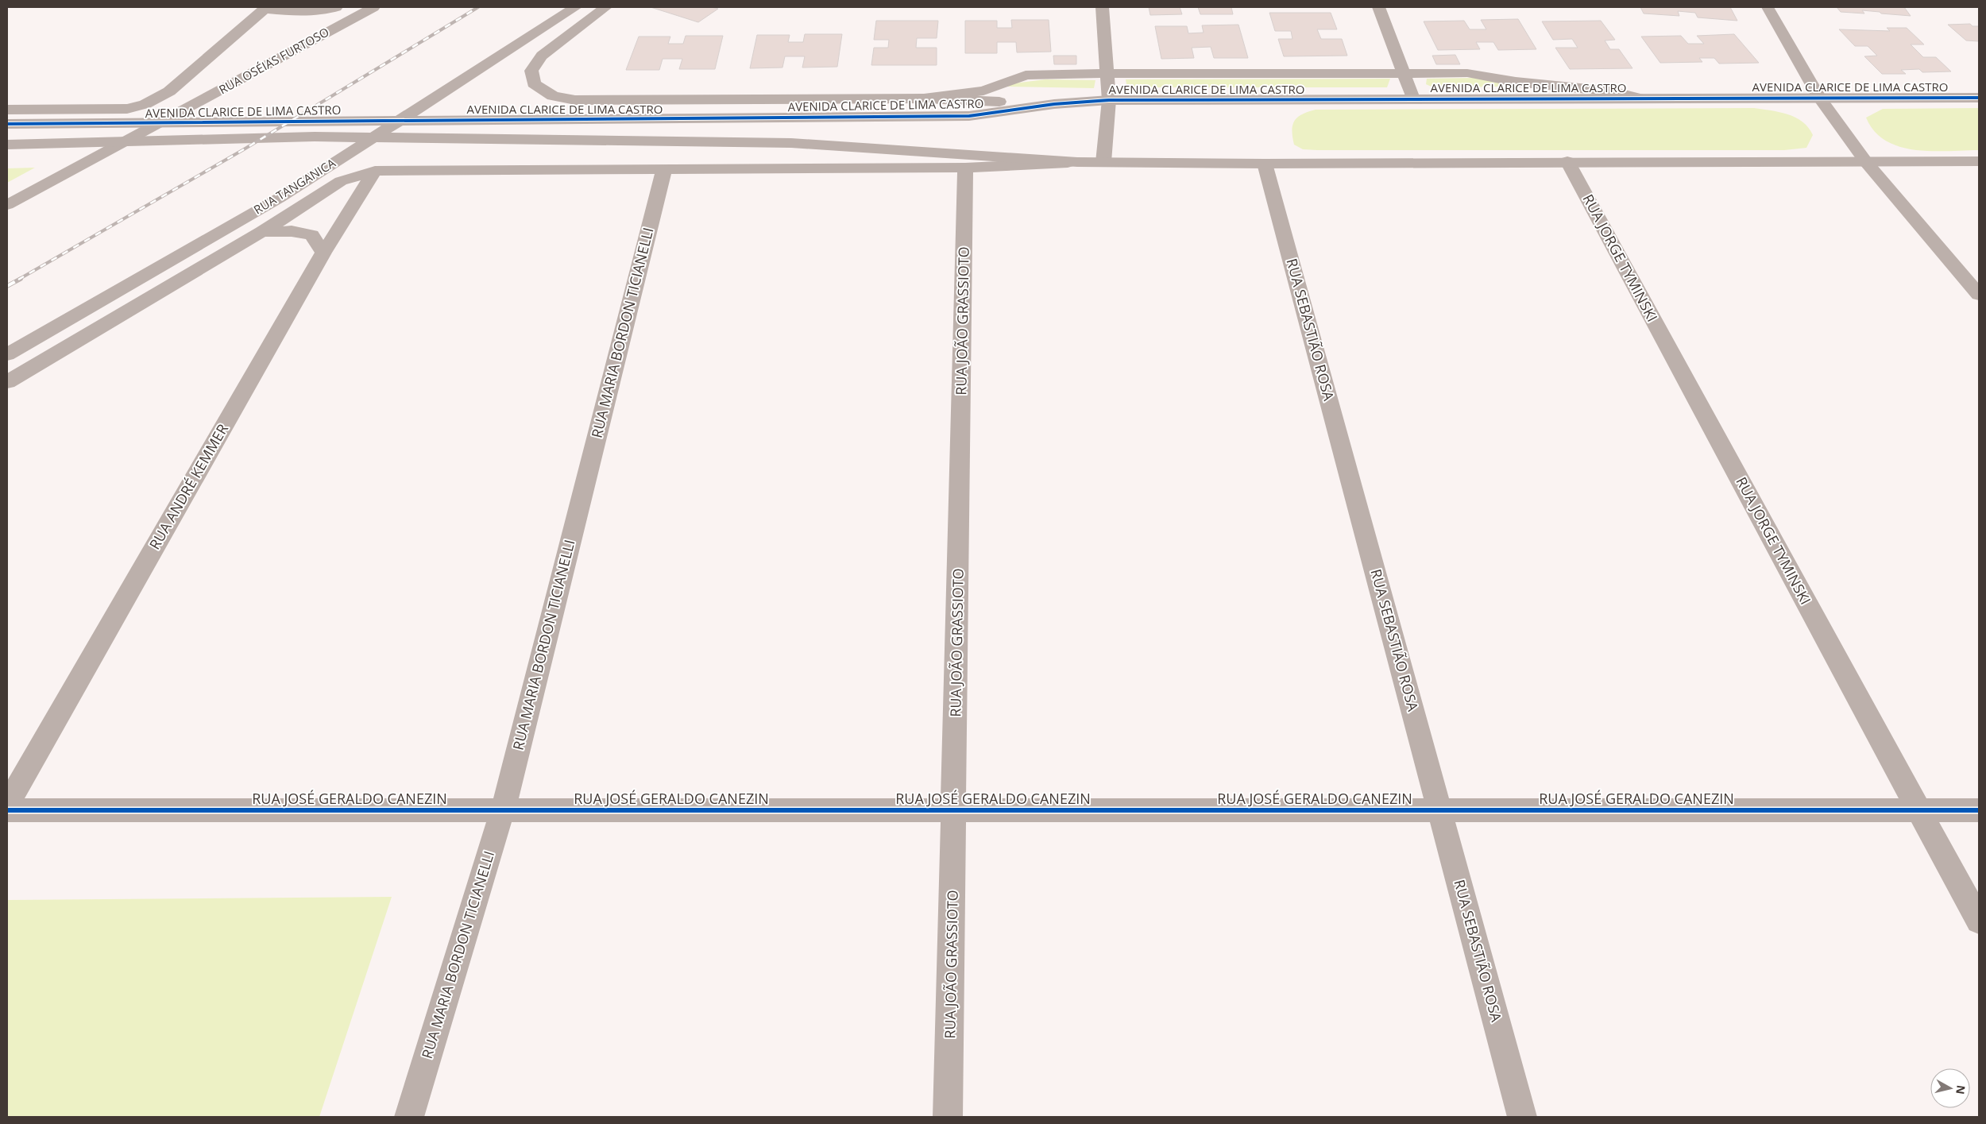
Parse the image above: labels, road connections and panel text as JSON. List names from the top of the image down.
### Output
{
  "streets": {
    "street": [
      "RUA OSÉIAS FURTOSO",
      "AVENIDA CLARICE DE LIMA CASTRO",
      "RUA TANGANICA",
      "RUA JORGE TYMINSKI",
      "RUA JOÃO GRASSIOTO",
      "RUA SEBASTIÃO ROSA",
      "RUA MARIA BORDON TICIANELLI",
      "RUA ANDRÉ KEMMER",
      "RUA JOSÉ GERALDO CANEZIN"
    ]
  },
  "crossings": [
    ["AVENIDA CLARICE DE LIMA CASTRO", "RUA JORGE TYMINSKI"],
    ["AVENIDA CLARICE DE LIMA CASTRO", "RUA SEBASTIÃO ROSA"],
    ["RUA JORGE TYMINSKI", "RUA JOSÉ GERALDO CANEZIN"],
    ["RUA JOÃO GRASSIOTO", "RUA JOSÉ GERALDO CANEZIN"],
    ["RUA SEBASTIÃO ROSA", "RUA JOSÉ GERALDO CANEZIN"],
    ["RUA MARIA BORDON TICIANELLI", "RUA JOSÉ GERALDO CANEZIN"]
  ],
  "north": "right"
}
